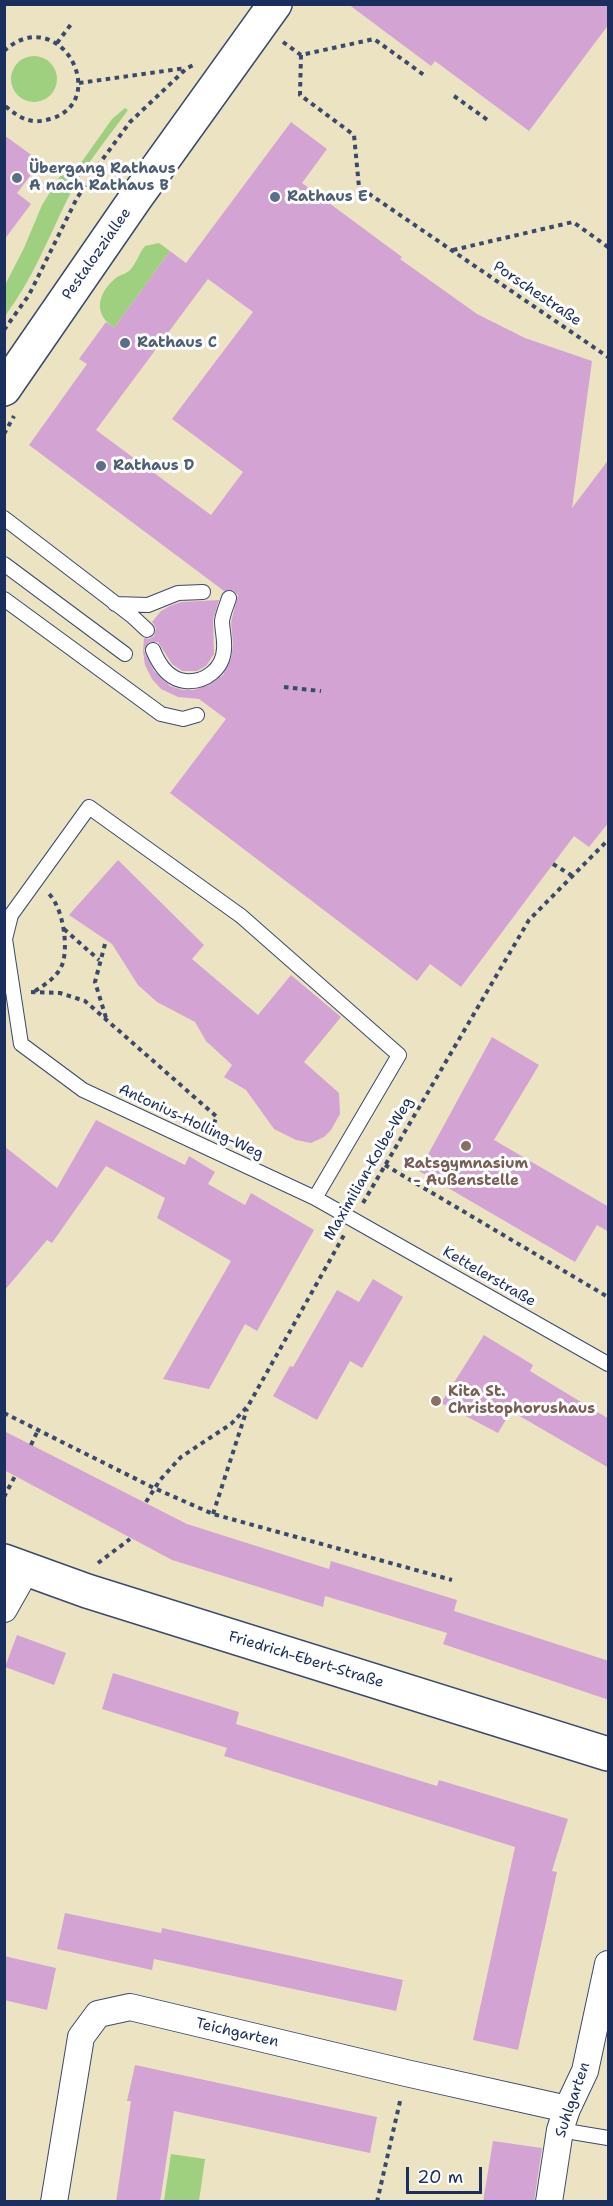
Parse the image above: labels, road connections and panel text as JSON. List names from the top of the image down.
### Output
{
  "streets": {
    "street": [
      "Pestalozziallee",
      "Friedrich-Ebert-Straße",
      "Teichgarten",
      "Suhlgarten"
    ],
    "lane": ["Antonius-Holling-Weg", "Kettelerstraße"],
    "path": ["Porschestraße", "Maximilian-Kolbe-Weg"]
  },
  "crossings": [
    ["Antonius-Holling-Weg", "Maximilian-Kolbe-Weg"],
    ["Antonius-Holling-Weg", "Kettelerstraße"],
    ["Maximilian-Kolbe-Weg", "Kettelerstraße"],
    ["Teichgarten", "Suhlgarten"]
  ],
  "places": [
    "Übergang Rathaus A nach Rathaus B",
    "Rathaus E",
    "Rathaus C",
    "Rathaus D",
    "Ratsgymnasium - Außenstelle",
    "Kita St. Christophorushaus"
  ],
  "scale_bar": "20 m"
}
